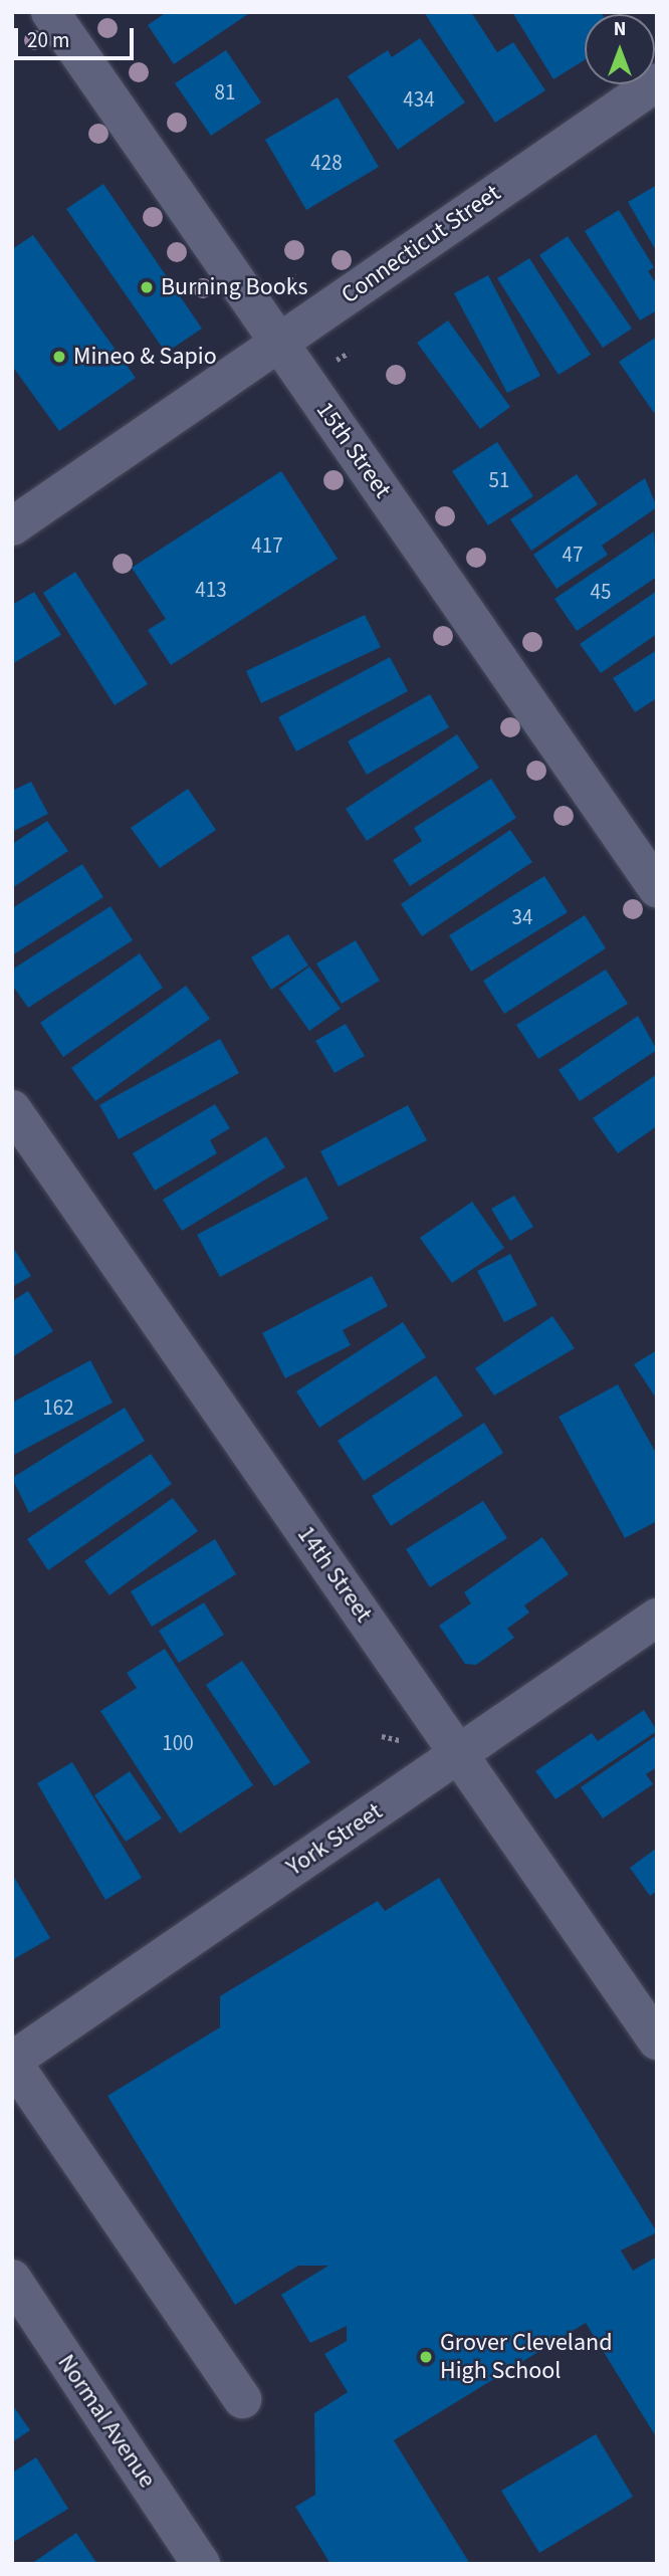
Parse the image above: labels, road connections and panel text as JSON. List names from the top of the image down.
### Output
{
  "streets": {
    "street": [
      "Connecticut Street",
      "15th Street",
      "14th Street",
      "York Street",
      "Normal Avenue"
    ]
  },
  "crossings": [
    ["Connecticut Street", "15th Street"],
    ["14th Street", "York Street"]
  ],
  "places": ["Burning Books", "Mineo & Sapio", "Grover Cleveland High School"],
  "house_numbers": [
    "81",
    "434",
    "428",
    "51",
    "417",
    "47",
    "413",
    "45",
    "34",
    "162",
    "100"
  ],
  "scale_bar": "20 m",
  "north": "top"
}
